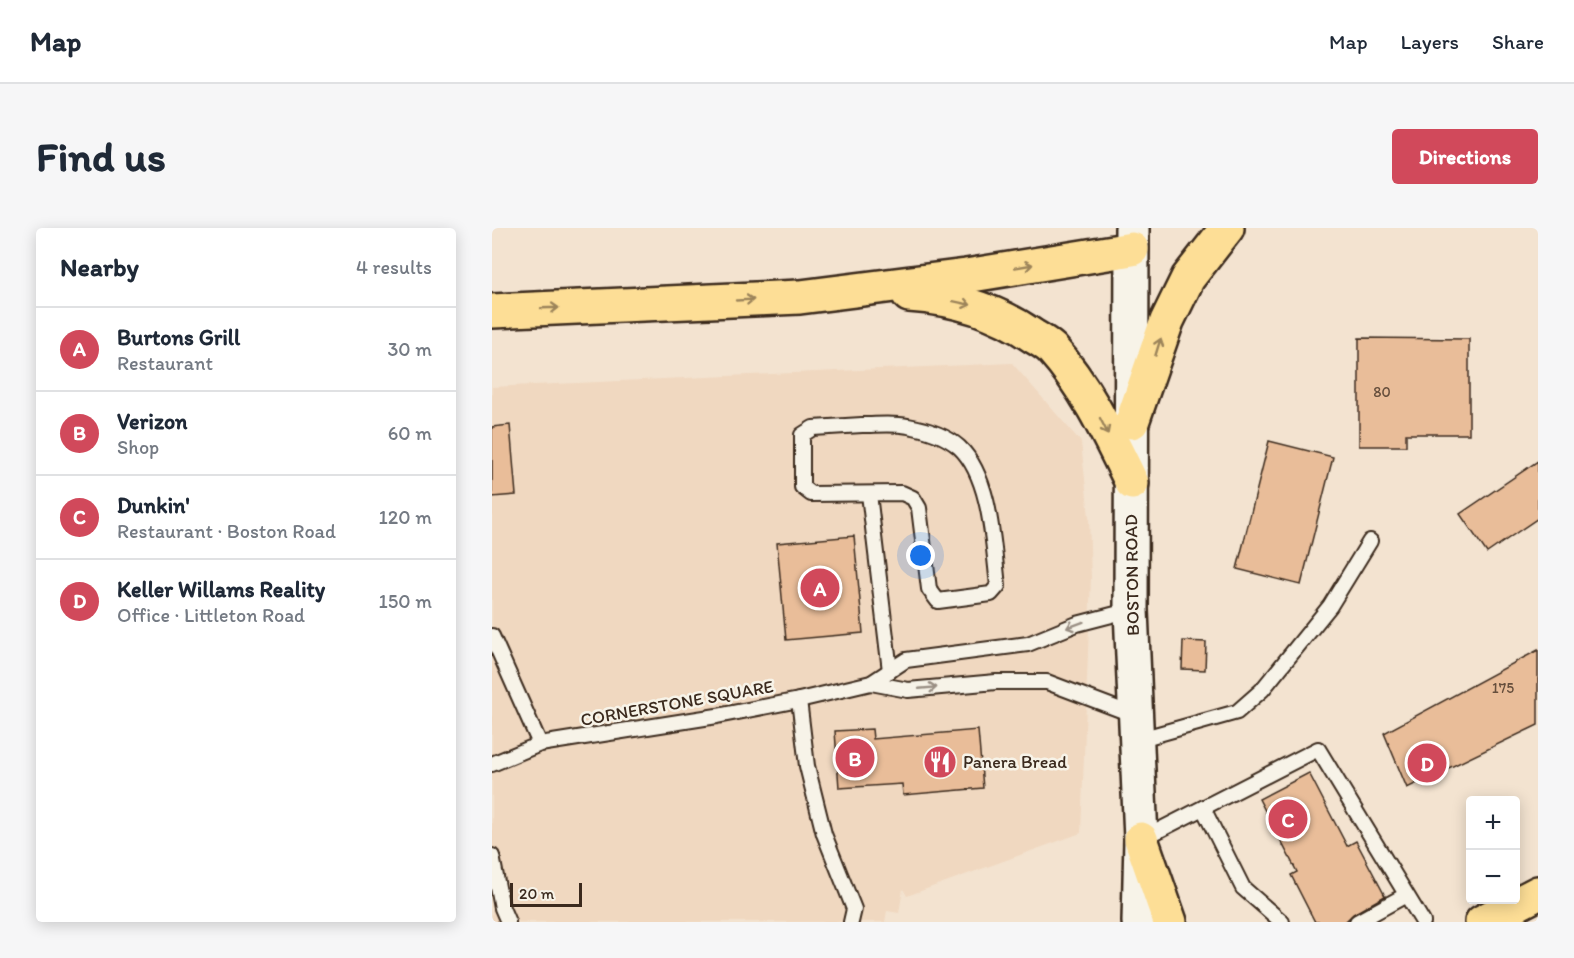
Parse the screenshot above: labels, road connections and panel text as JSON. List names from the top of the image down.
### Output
{
  "streets": {
    "main road": ["BOSTON ROAD"],
    "lane": ["CORNERSTONE SQUARE"]
  },
  "crossings": [
    ["BOSTON ROAD", "CORNERSTONE SQUARE"]
  ],
  "places": {
    "restaurant": ["Panera Bread"]
  },
  "house_numbers": ["80", "175"],
  "scale_bar": "20 m",
  "page": {
    "header": "Map",
    "nav": ["Map", "Layers", "Share"],
    "buttons": "Directions",
    "title": "Find us",
    "heading": ["Nearby", "4 results"],
    "list": [
      {
        "mark": "A",
        "name": "Burtons Grill",
        "note": "Restaurant",
        "value": "30 m"
      },
      {
        "mark": "B",
        "name": "Verizon",
        "note": "Shop",
        "value": "60 m"
      },
      {
        "mark": "C",
        "name": "Dunkin'",
        "note": "Restaurant · Boston Road",
        "value": "120 m"
      },
      {
        "mark": "D",
        "name": "Keller Willams Reality",
        "note": "Office · Littleton Road",
        "value": "150 m"
      }
    ],
    "pins": [
      "A",
      "B",
      "D",
      "C"
    ],
    "map_buttons": ["+", "−"],
    "scale": "20 m"
  }
}
